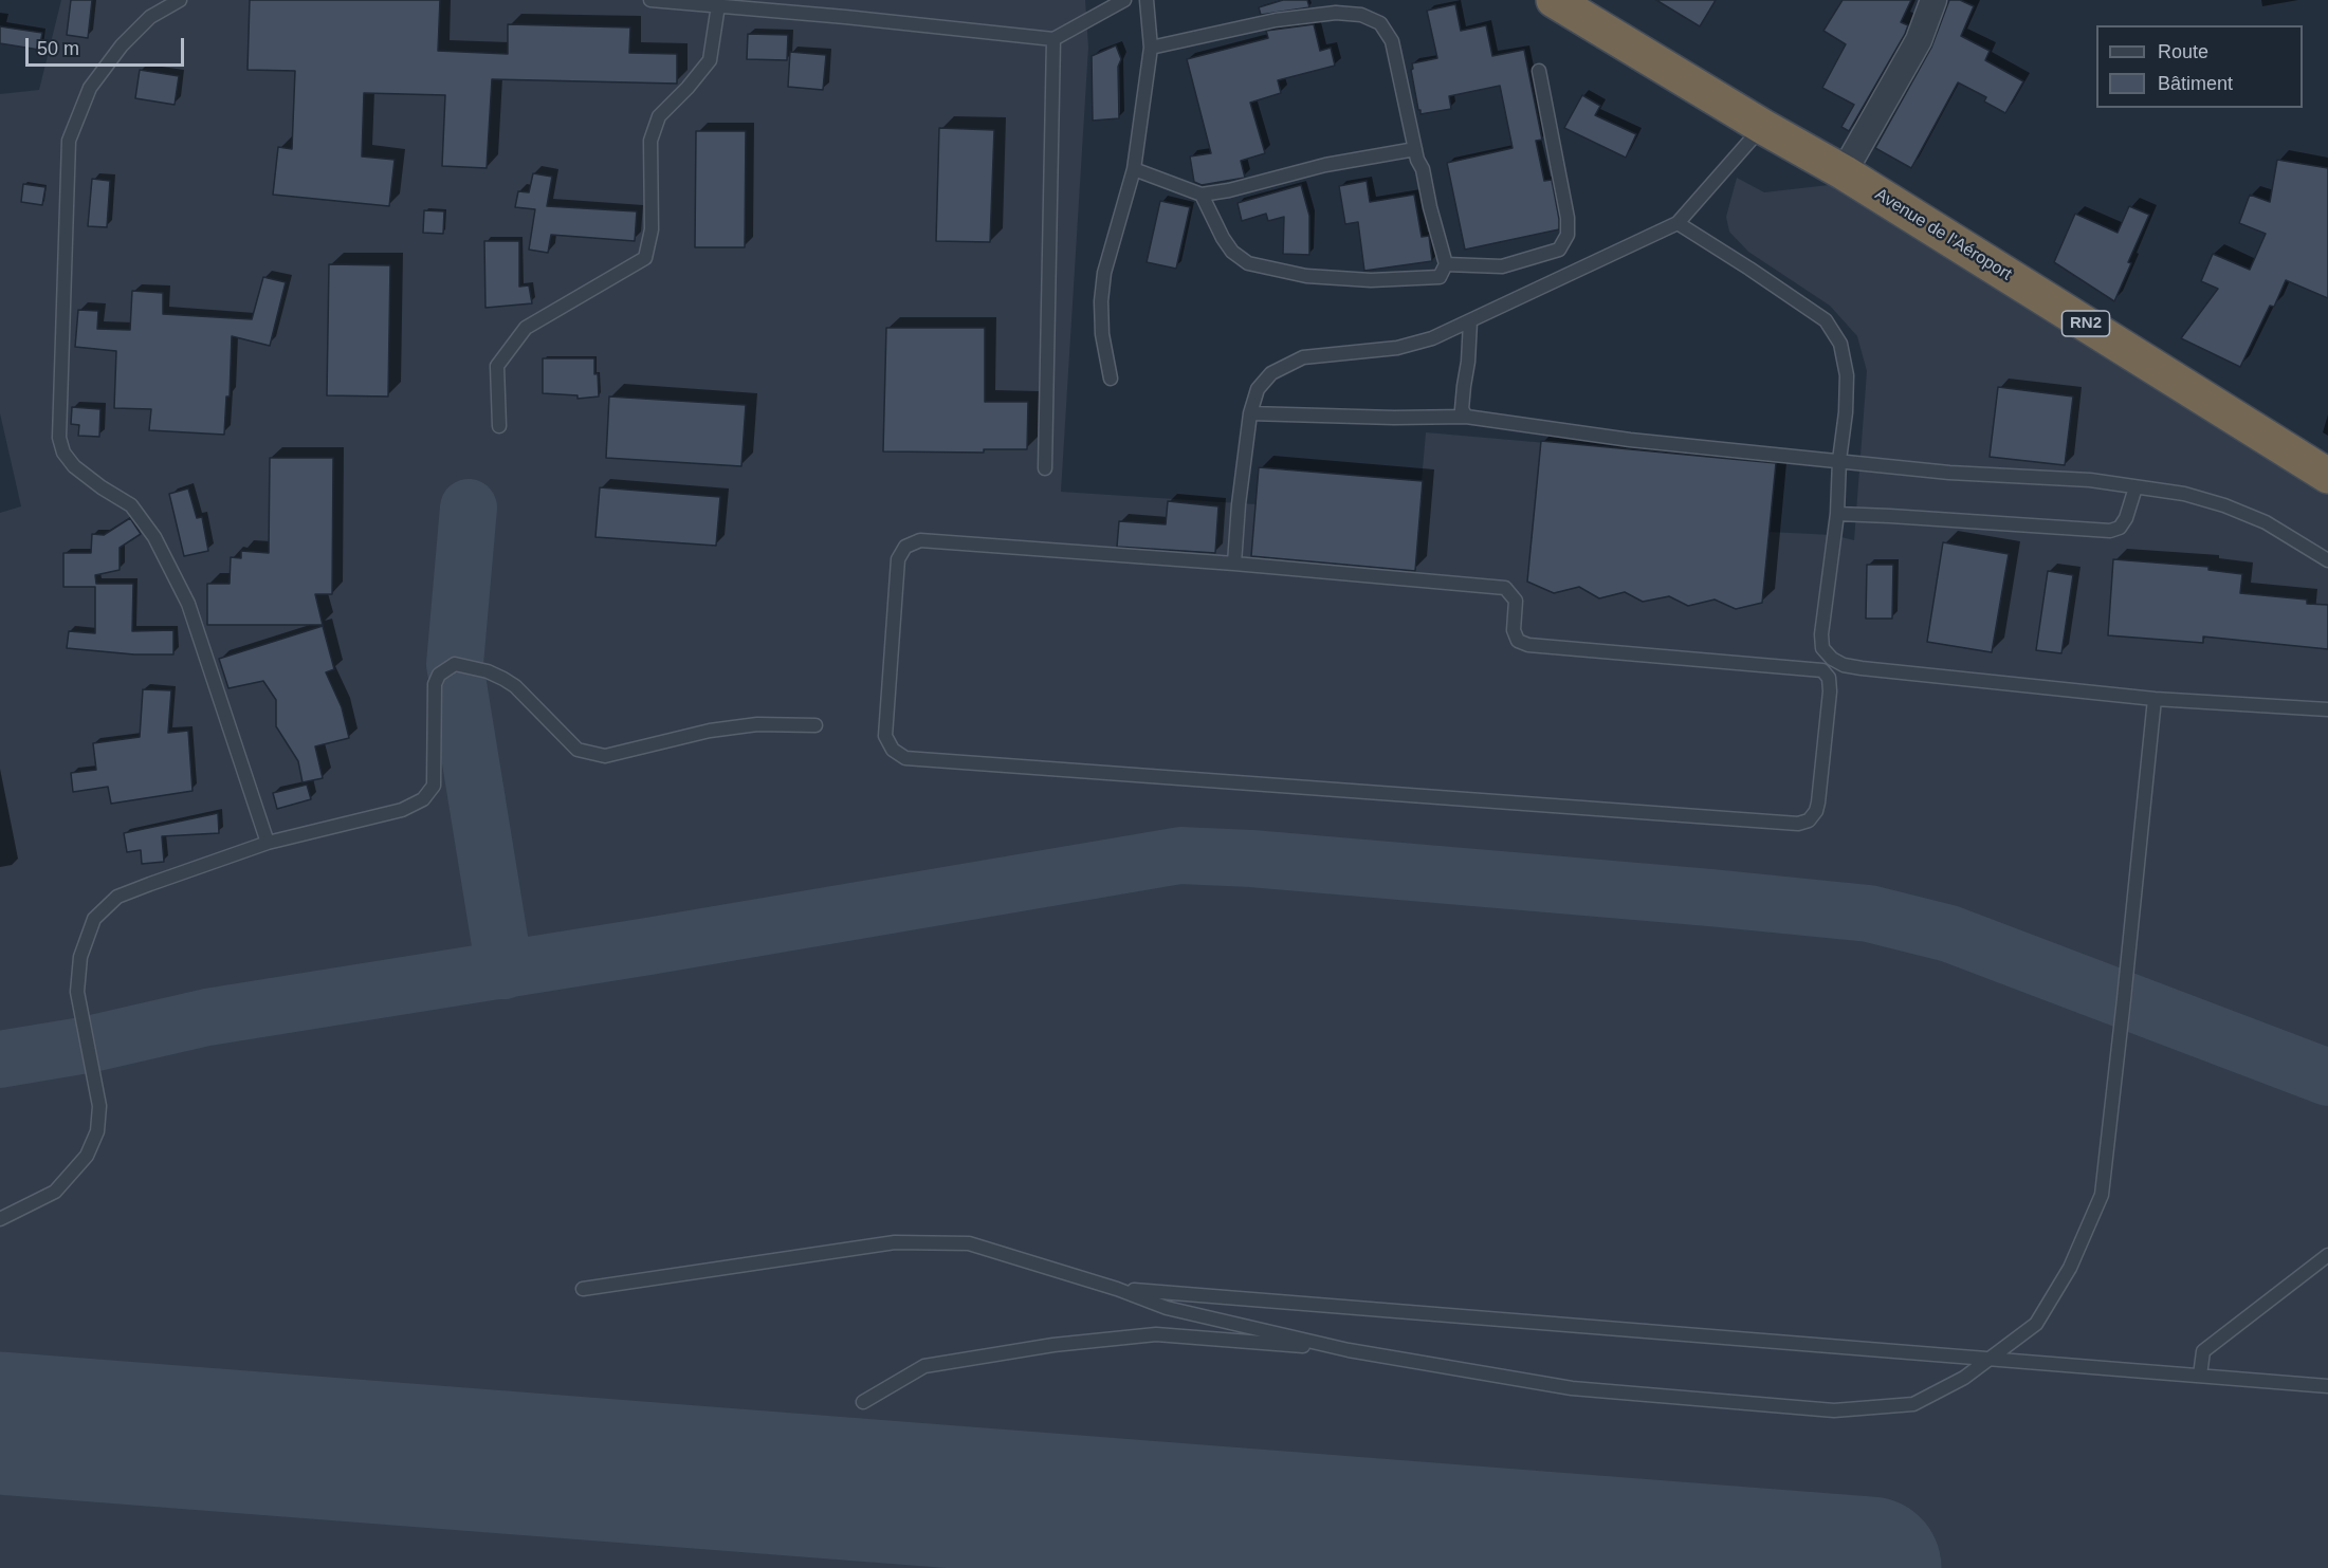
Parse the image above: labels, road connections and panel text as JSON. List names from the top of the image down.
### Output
{
  "streets": {
    "highway": ["Avenue de l'Aéroport", "RN2"]
  },
  "legend": ["Route", "Bâtiment"],
  "scale_bar": "50 m"
}
